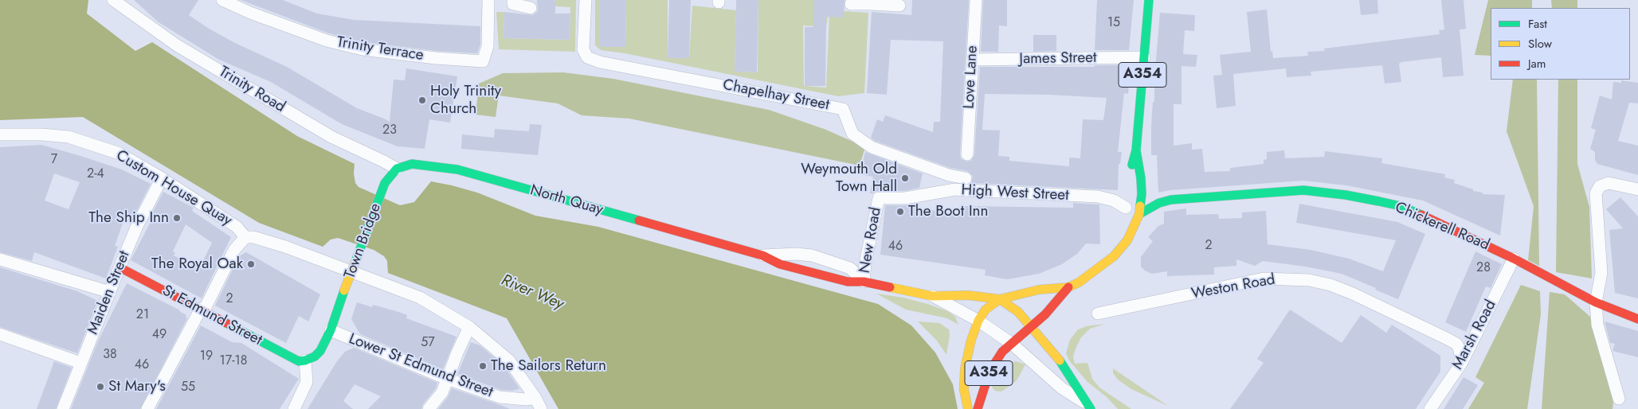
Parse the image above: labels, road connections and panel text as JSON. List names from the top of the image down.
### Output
{
  "streets": {
    "main road": [
      "A354",
      "North Quay",
      "Chickerell Road",
      "Town Bridge",
      "St Edmund Street"
    ],
    "street": [
      "Trinity Terrace",
      "James Street",
      "Love Lane",
      "Trinity Road",
      "Chapelhay Street",
      "Custom House Quay",
      "High West Street",
      "New Road",
      "Weston Road",
      "Maiden Street",
      "Marsh Road",
      "Lower St Edmund Street"
    ]
  },
  "crossings": [
    ["James Street", "A354"],
    ["James Street", "Love Lane"],
    ["A354", "Chickerell Road"],
    ["Trinity Road", "North Quay"],
    ["Trinity Road", "Town Bridge"],
    ["Custom House Quay", "Maiden Street"],
    ["Custom House Quay", "Lower St Edmund Street"],
    ["High West Street", "New Road"],
    ["North Quay", "New Road"],
    ["North Quay", "Town Bridge"],
    ["Chickerell Road", "Marsh Road"],
    ["Town Bridge", "St Edmund Street"],
    ["Town Bridge", "Lower St Edmund Street"],
    ["Weston Road", "Marsh Road"],
    ["Maiden Street", "St Edmund Street"]
  ],
  "water": ["River Wey"],
  "places": [
    "Holy Trinity Church",
    "Weymouth Old Town Hall",
    "The Boot Inn",
    "The Ship Inn",
    "The Royal Oak",
    "The Sailors Return",
    "St Mary's"
  ],
  "house_numbers": [
    "15",
    "23",
    "7",
    "2-4",
    "2",
    "46",
    "28",
    "2",
    "21",
    "49",
    "57",
    "38",
    "19",
    "17-18",
    "46",
    "55"
  ],
  "legend": ["Fast", "Slow", "Jam"]
}
